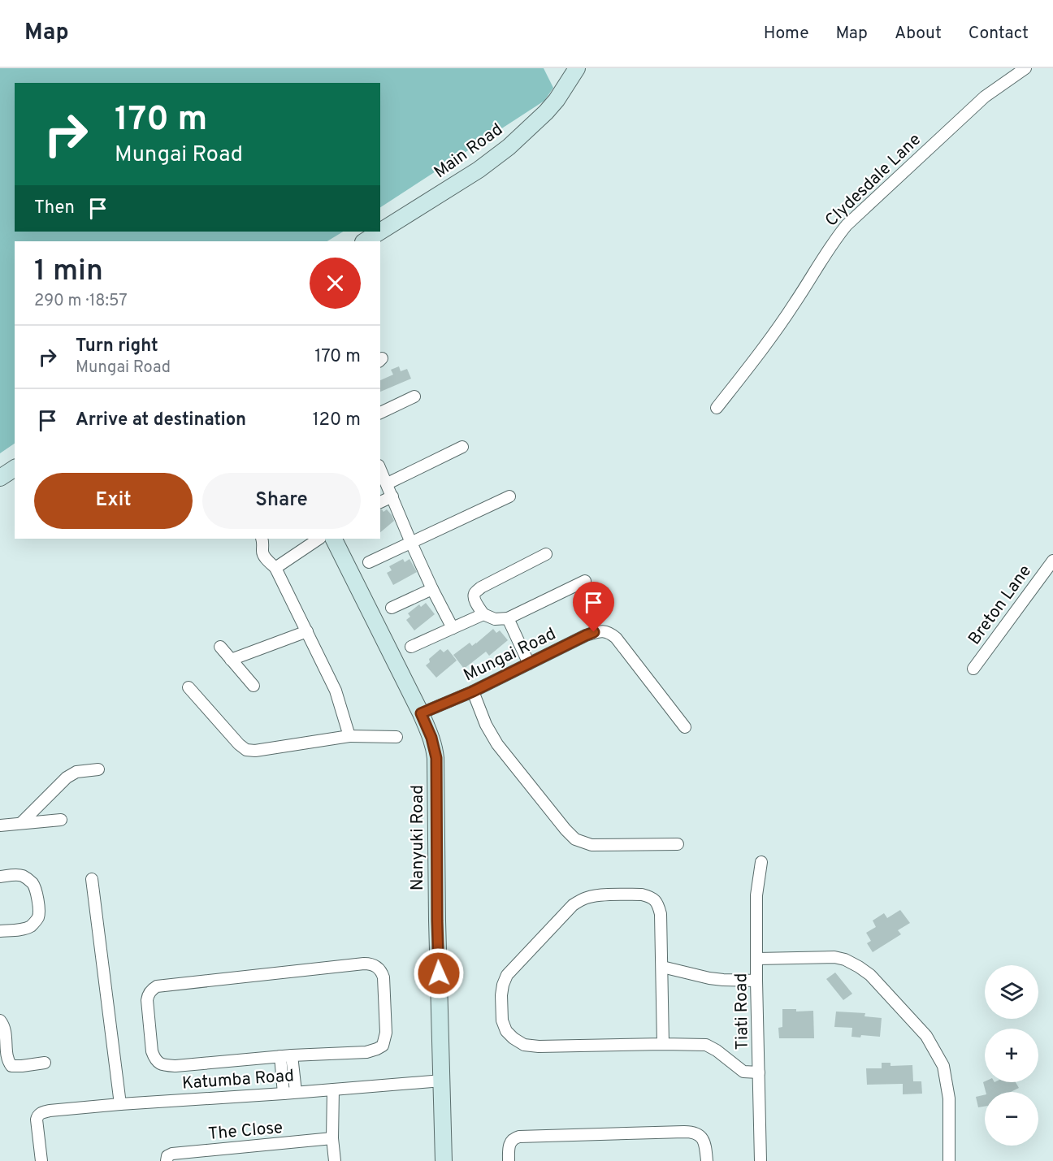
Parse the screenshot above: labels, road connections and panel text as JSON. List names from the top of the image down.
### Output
{
  "streets": {
    "street": [
      "Main Road",
      "Clydesdale Lane",
      "Breton Lane",
      "Mungai Road",
      "Nanyuki Road",
      "Tiati Road",
      "Katumba Road",
      "The Close"
    ]
  },
  "crossings": [
    ["Mungai Road", "Nanyuki Road"],
    ["Nanyuki Road", "Katumba Road"]
  ],
  "page": {
    "header": "Map",
    "nav": [
      "Home",
      "Map",
      "About",
      "Contact"
    ],
    "turn": ["170 m", "Mungai Road"],
    "then": "Then",
    "heading": ["1 min", "290 m · 18:57"],
    "list": [
      {
        "name": "Turn right",
        "note": "Mungai Road",
        "value": "170 m"
      },
      {
        "name": "Arrive at destination",
        "value": "120 m"
      }
    ],
    "buttons": ["Exit", "Share"],
    "map_buttons": ["+", "−"]
  }
}
